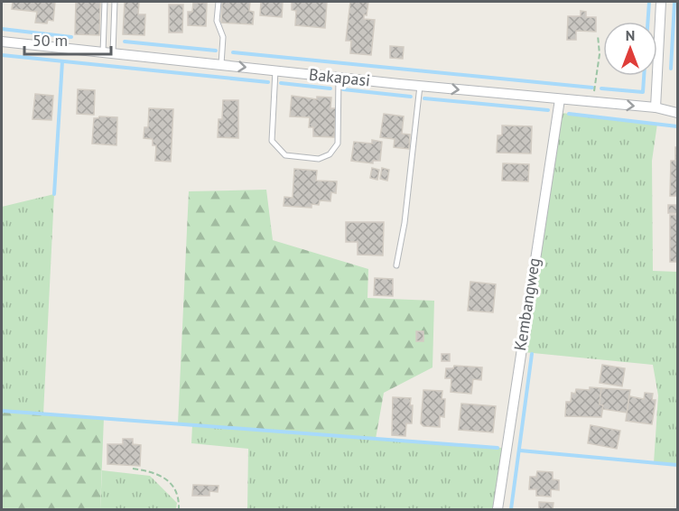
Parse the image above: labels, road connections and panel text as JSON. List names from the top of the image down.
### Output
{
  "streets": {
    "street": ["Bakapasi", "Kembangweg"]
  },
  "crossings": [
    ["Bakapasi", "Kembangweg"]
  ],
  "one_way": ["Bakapasi"],
  "scale_bar": "50 m",
  "north": "top"
}
